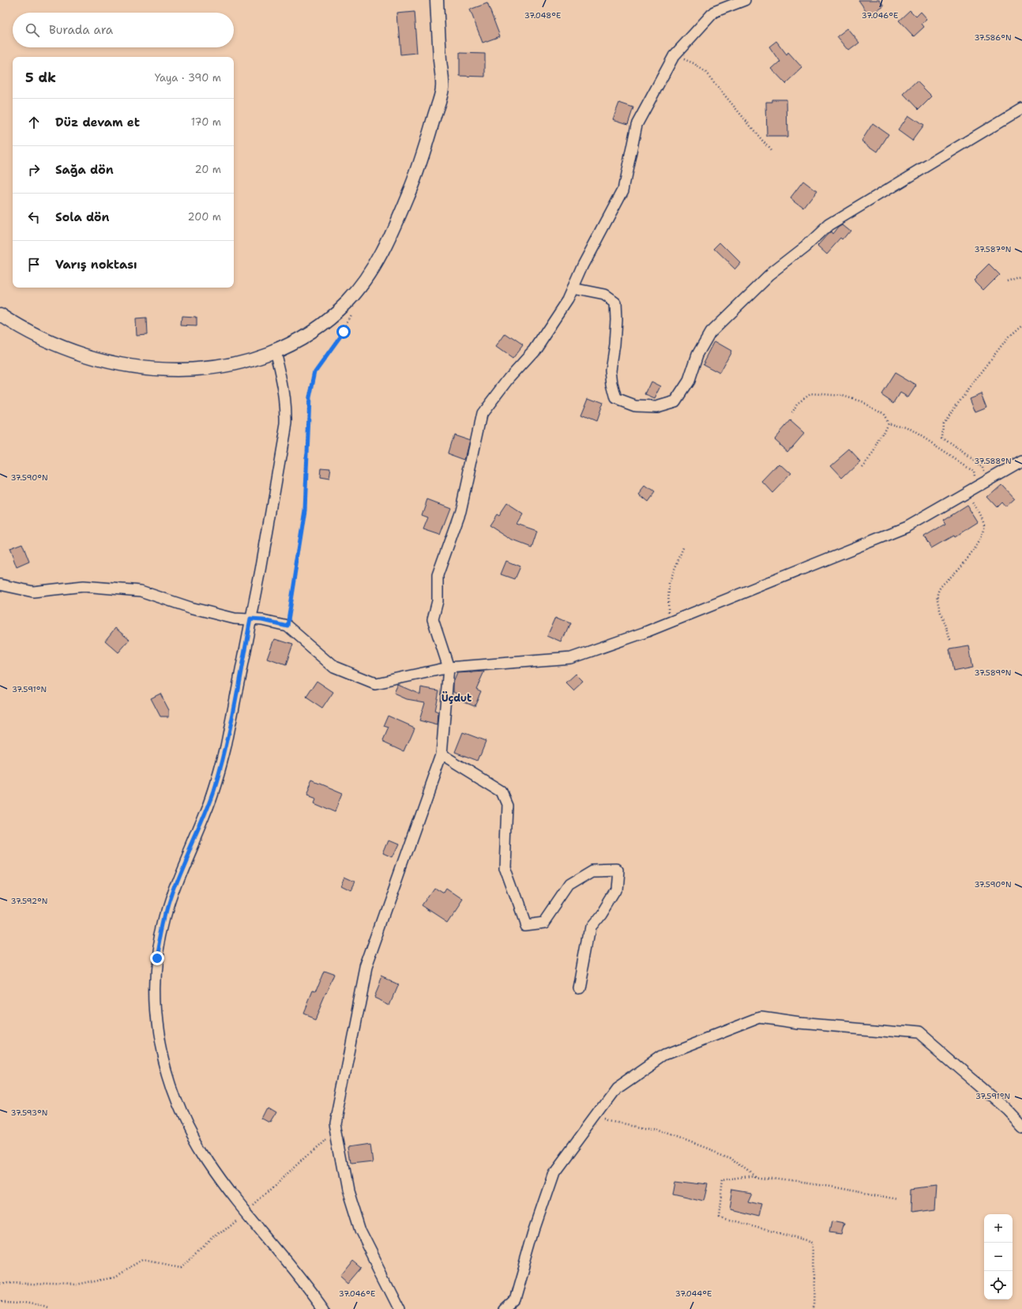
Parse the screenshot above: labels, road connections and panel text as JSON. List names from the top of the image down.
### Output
{
  "districts": ["Üçdut"],
  "page": {
    "search": "Burada ara",
    "heading": ["5 dk", "Yaya · 390 m"],
    "list": [
      ["Düz devam et", "170 m"],
      ["Sağa dön", "20 m"],
      ["Sola dön", "200 m"],
      "Varış noktası"
    ],
    "map_buttons": ["+", "−"]
  },
  "coordinates": [
    "37.048°E",
    "37.046°E",
    "37.586°N",
    "37.587°N",
    "37.588°N",
    "37.590°N",
    "37.589°N",
    "37.591°N",
    "37.592°N",
    "37.593°N",
    "37.044°E"
  ]
}
